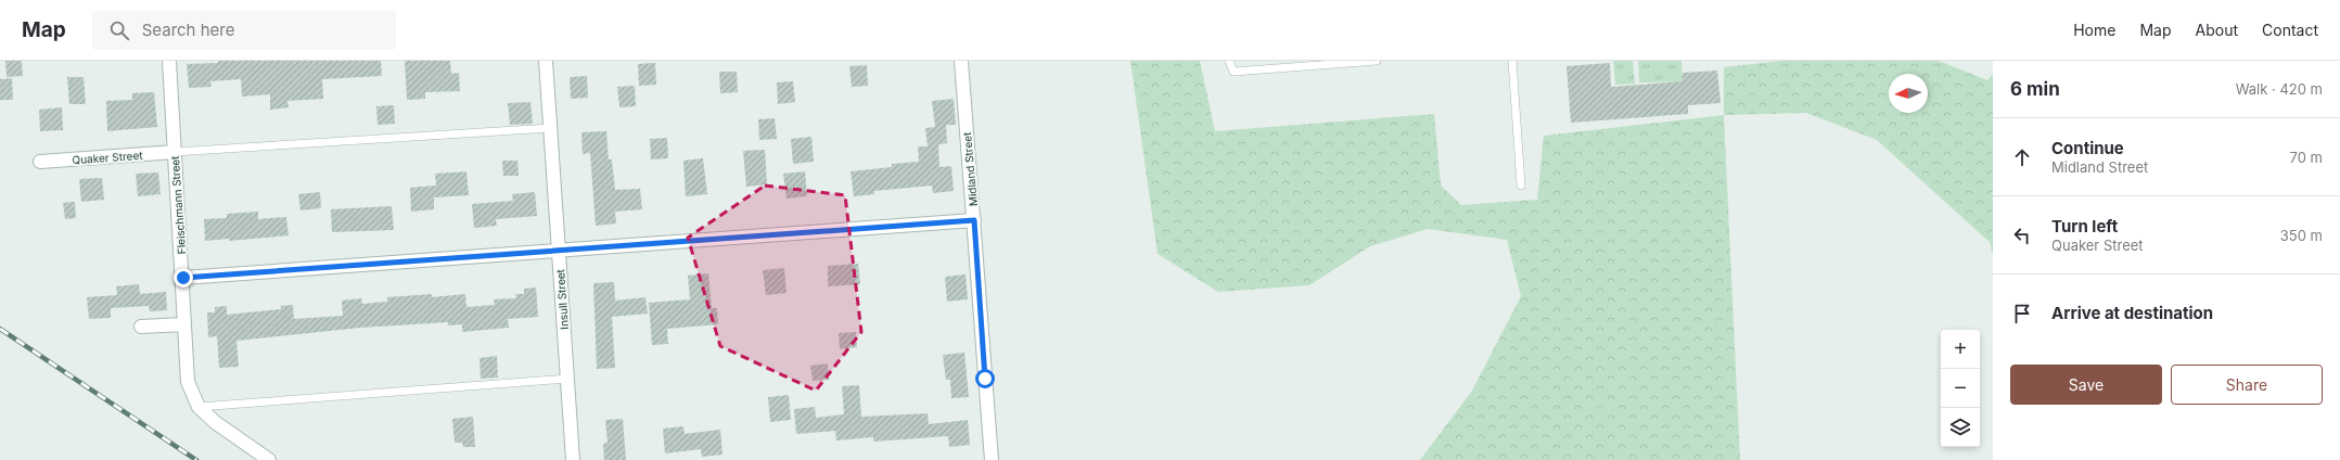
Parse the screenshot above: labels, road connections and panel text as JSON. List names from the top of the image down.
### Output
{
  "streets": {
    "street": [
      "Quaker Street",
      "Midland Street",
      "Fleischmann Street",
      "Insull Street"
    ]
  },
  "crossings": [
    ["Quaker Street", "Fleischmann Street"]
  ],
  "north": "left",
  "page": {
    "header": "Map",
    "search": "Search here",
    "nav": [
      "Home",
      "Map",
      "About",
      "Contact"
    ],
    "heading": ["6 min", "Walk · 420 m"],
    "list": [
      ["Continue", "Midland Street", "70 m"],
      ["Turn left", "Quaker Street", "350 m"],
      "Arrive at destination"
    ],
    "map_buttons": ["+", "−"],
    "buttons": ["Save", "Share"]
  }
}
